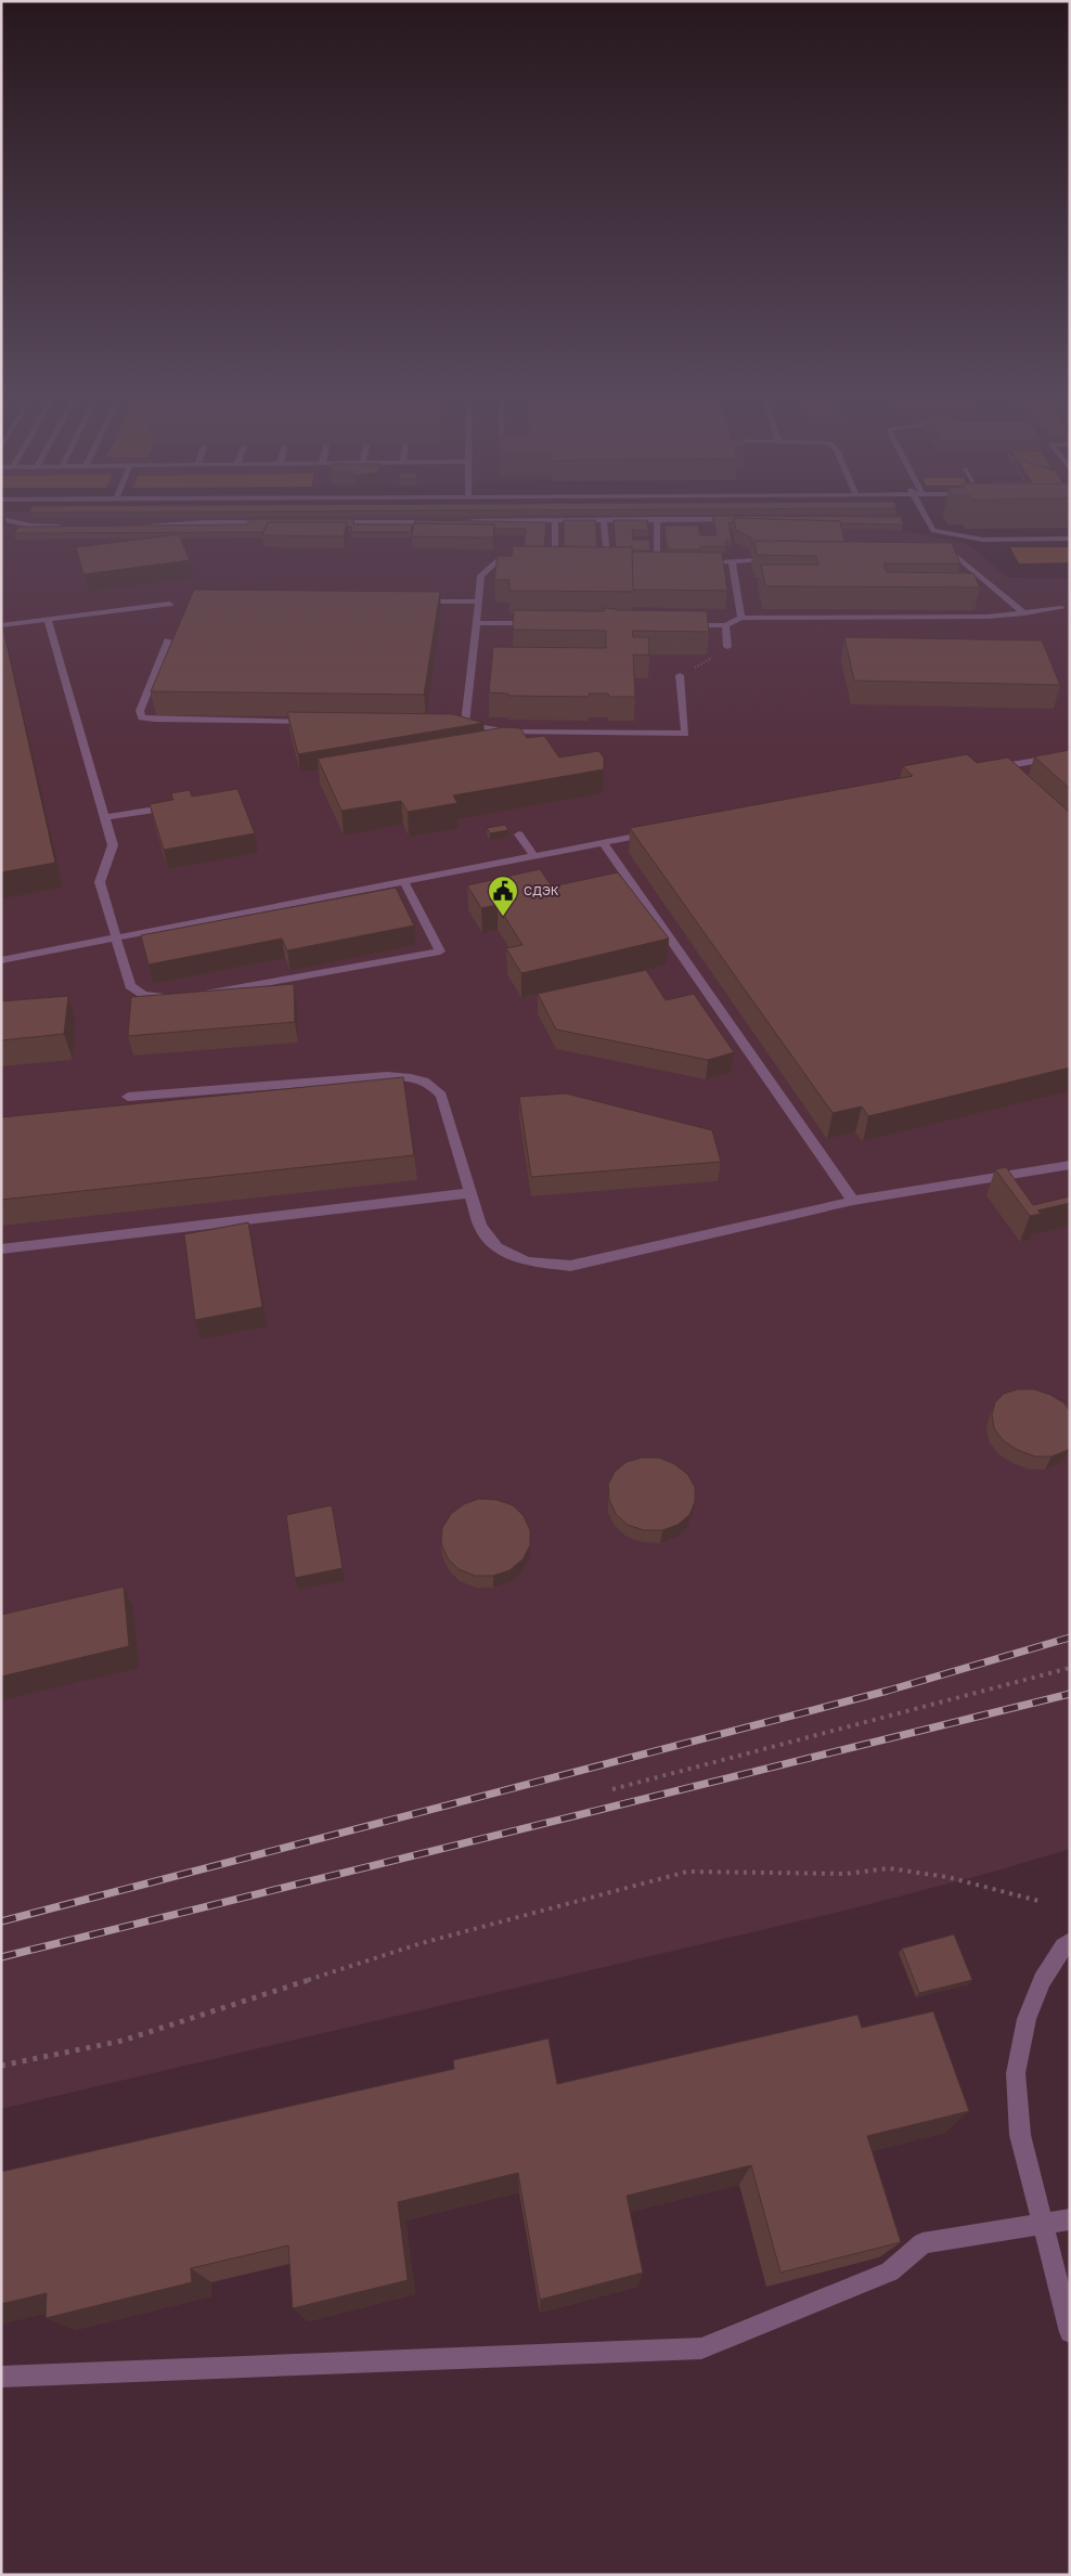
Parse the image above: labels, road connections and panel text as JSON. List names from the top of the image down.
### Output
{
  "places": {
    "public building": ["СДЭК"]
  }
}
